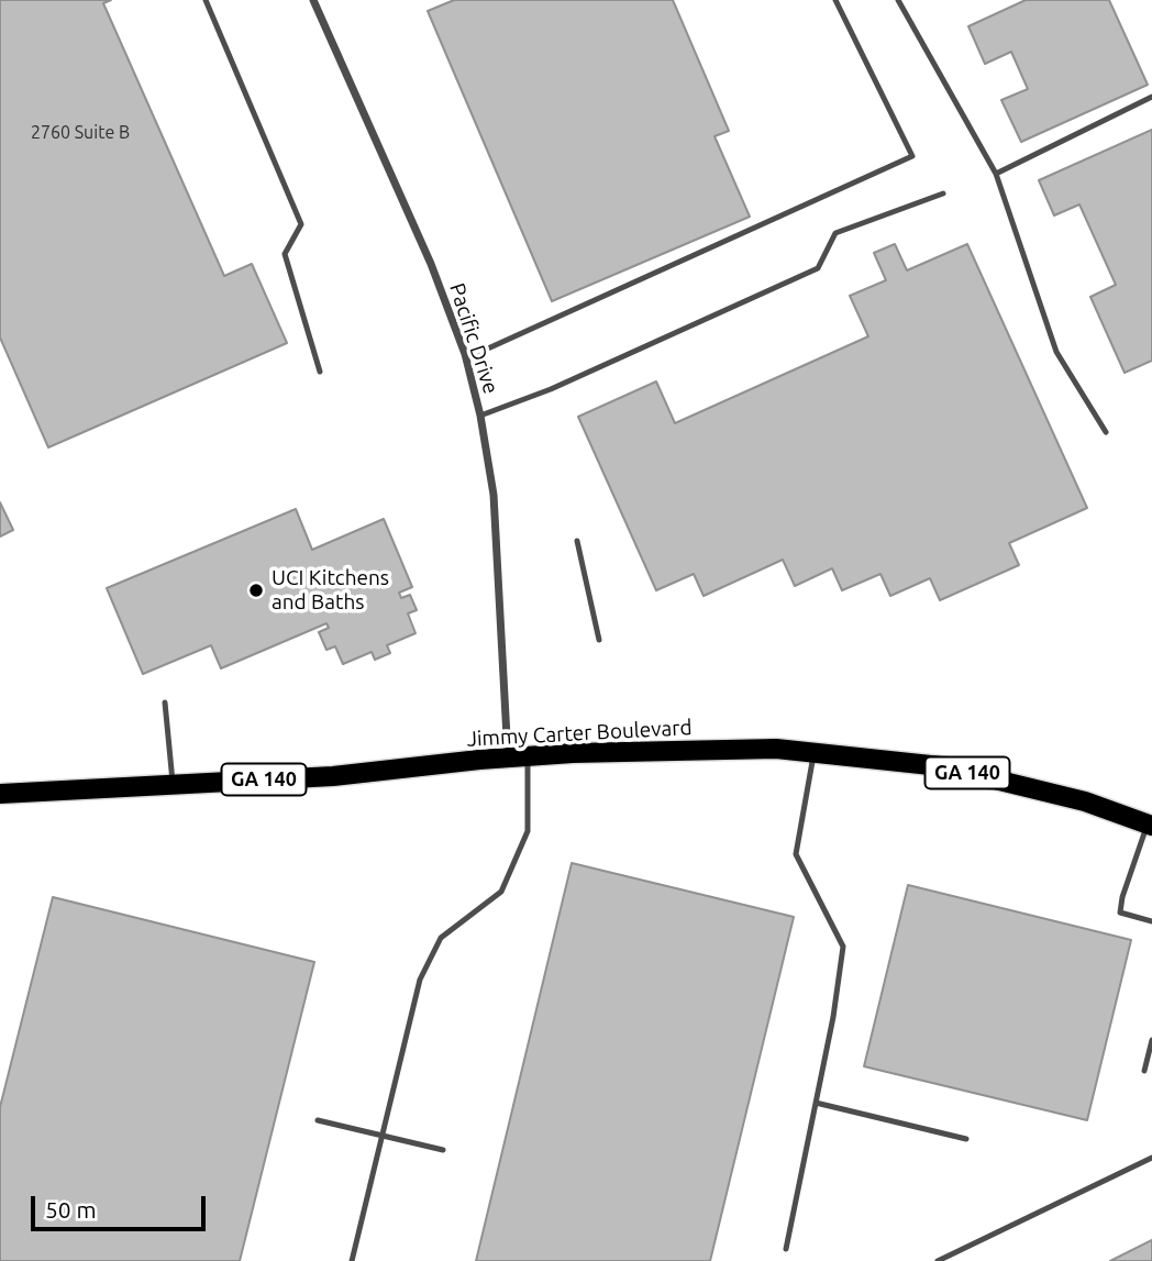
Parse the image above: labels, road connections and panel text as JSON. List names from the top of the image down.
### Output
{
  "streets": {
    "main road": ["Jimmy Carter Boulevard", "GA 140"],
    "street": ["Pacific Drive"]
  },
  "crossings": [
    ["Pacific Drive", "Jimmy Carter Boulevard"]
  ],
  "places": ["UCI Kitchens and Baths"],
  "house_numbers": ["2760 Suite B"],
  "scale_bar": "50 m"
}
